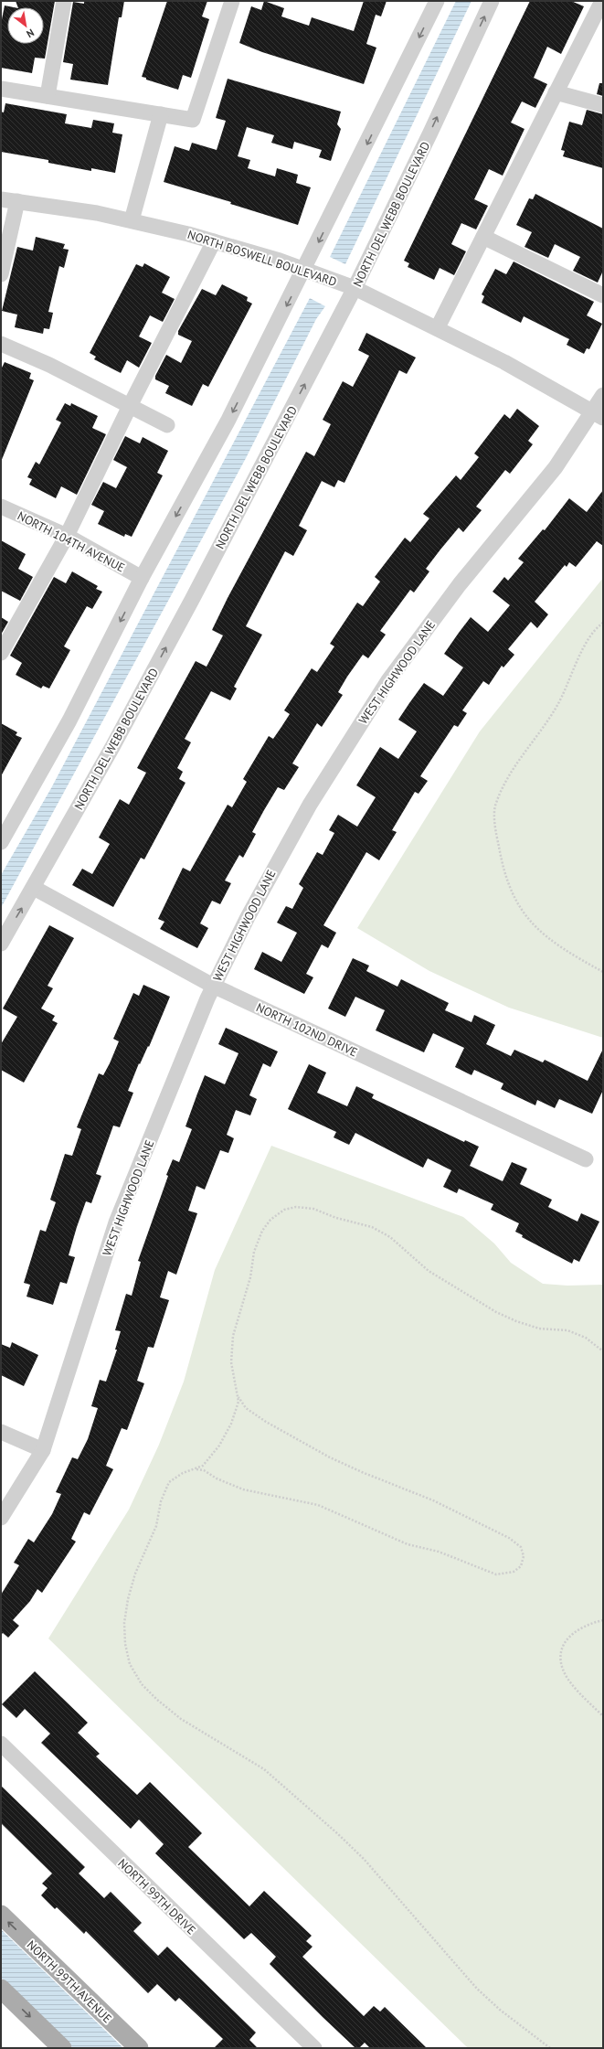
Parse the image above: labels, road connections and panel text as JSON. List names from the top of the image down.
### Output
{
  "streets": {
    "main road": ["NORTH 99TH AVENUE"],
    "street": [
      "NORTH DEL WEBB BOULEVARD",
      "NORTH BOSWELL BOULEVARD",
      "NORTH 104TH AVENUE",
      "WEST HIGHWOOD LANE",
      "NORTH 102ND DRIVE",
      "NORTH 99TH DRIVE"
    ]
  },
  "crossings": [
    ["NORTH DEL WEBB BOULEVARD", "NORTH BOSWELL BOULEVARD"],
    ["NORTH DEL WEBB BOULEVARD", "NORTH 102ND DRIVE"],
    ["NORTH BOSWELL BOULEVARD", "WEST HIGHWOOD LANE"],
    ["WEST HIGHWOOD LANE", "NORTH 102ND DRIVE"]
  ],
  "north": "bottom right"
}
